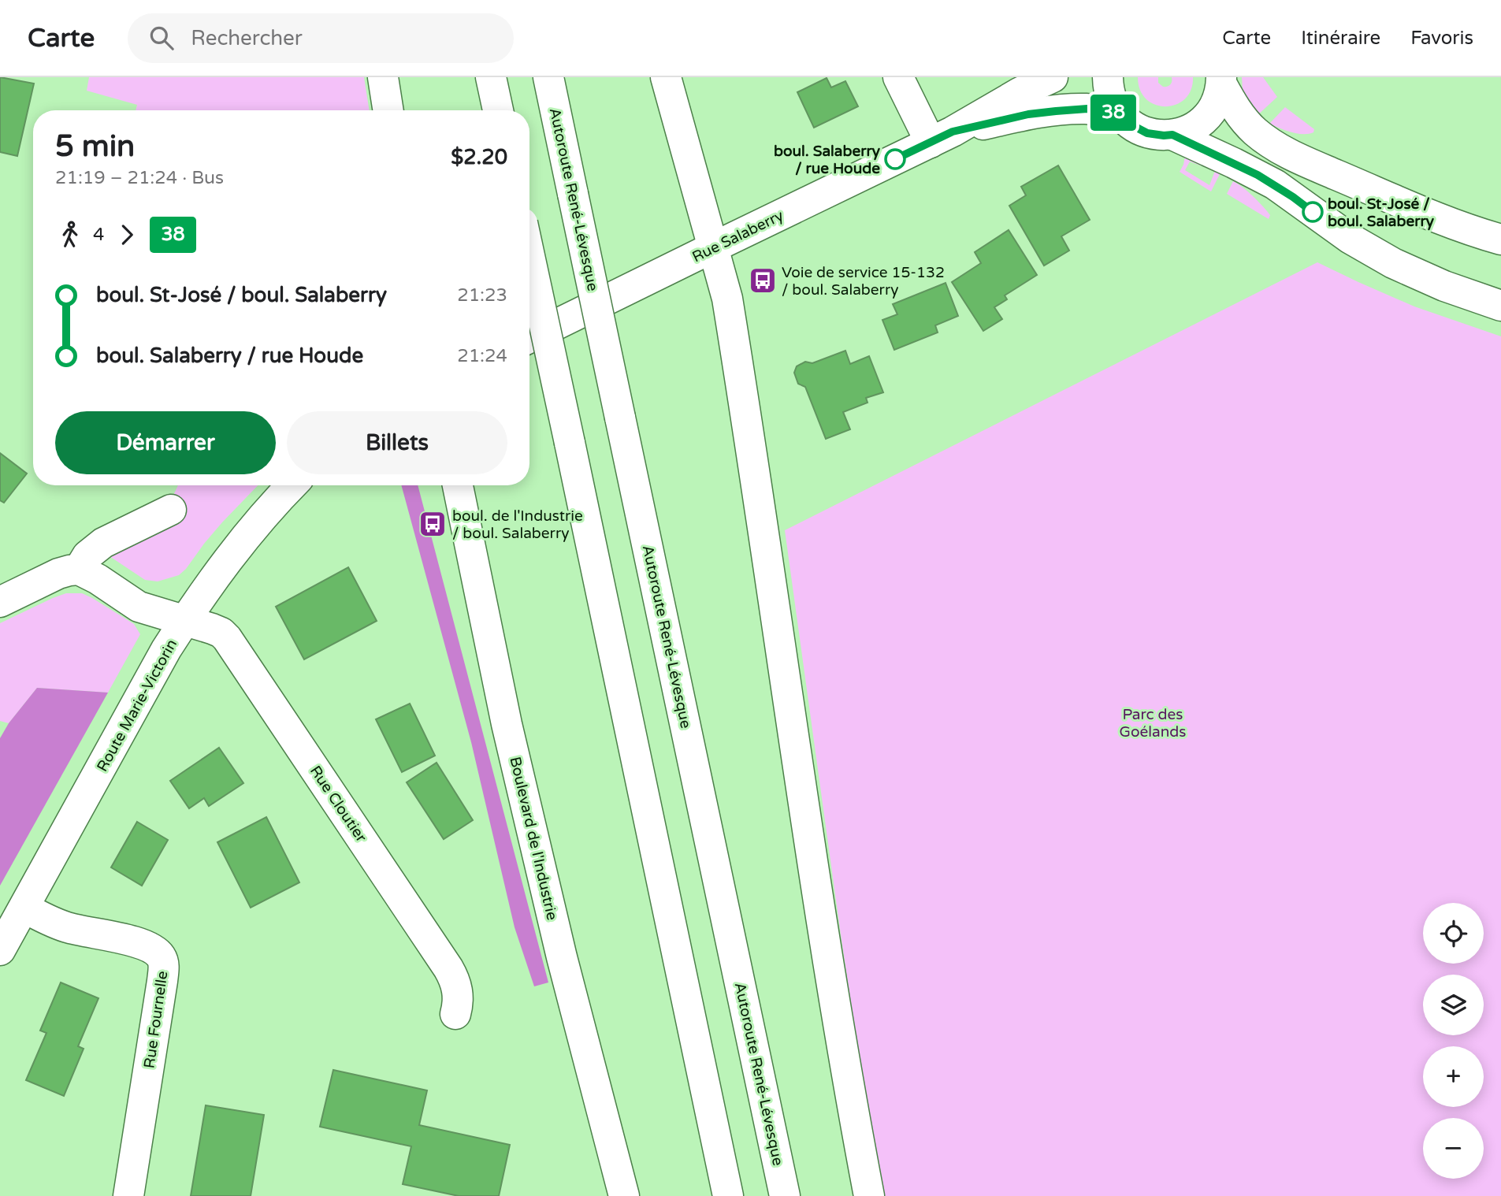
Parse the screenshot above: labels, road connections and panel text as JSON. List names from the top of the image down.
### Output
{
  "streets": {
    "main road": [
      "Autoroute René-Lévesque",
      "Rue Salaberry",
      "Route Marie-Victorin",
      "Rue Cloutier",
      "Boulevard de l'Industrie",
      "Rue Fournelle"
    ]
  },
  "crossings": [
    ["Route Marie-Victorin", "Rue Cloutier"],
    ["Route Marie-Victorin", "Rue Fournelle"]
  ],
  "parks": ["Parc des Goélands"],
  "places": {
    "other": ["boul. Salaberry / rue Houde", "boul. St-José / boul. Salaberry"],
    "bus stop": ["Voie de service 15-132 / boul. Salaberry", "boul. de l'Industrie / boul. Salaberry"]
  },
  "lines": ["bus line 38"],
  "page": {
    "header": "Carte",
    "search": "Rechercher",
    "nav": ["Carte", "Itinéraire", "Favoris"],
    "on_map": "38",
    "heading": ["5 min", "21:19 – 21:24 · Bus", "$2.20"],
    "legs": ["4", "38"],
    "list": [
      {
        "name": "boul. St-José / boul. Salaberry",
        "value": "21:23"
      },
      {
        "name": "boul. Salaberry / rue Houde",
        "value": "21:24"
      }
    ],
    "buttons": ["Démarrer", "Billets"],
    "map_buttons": ["+", "−"]
  }
}
